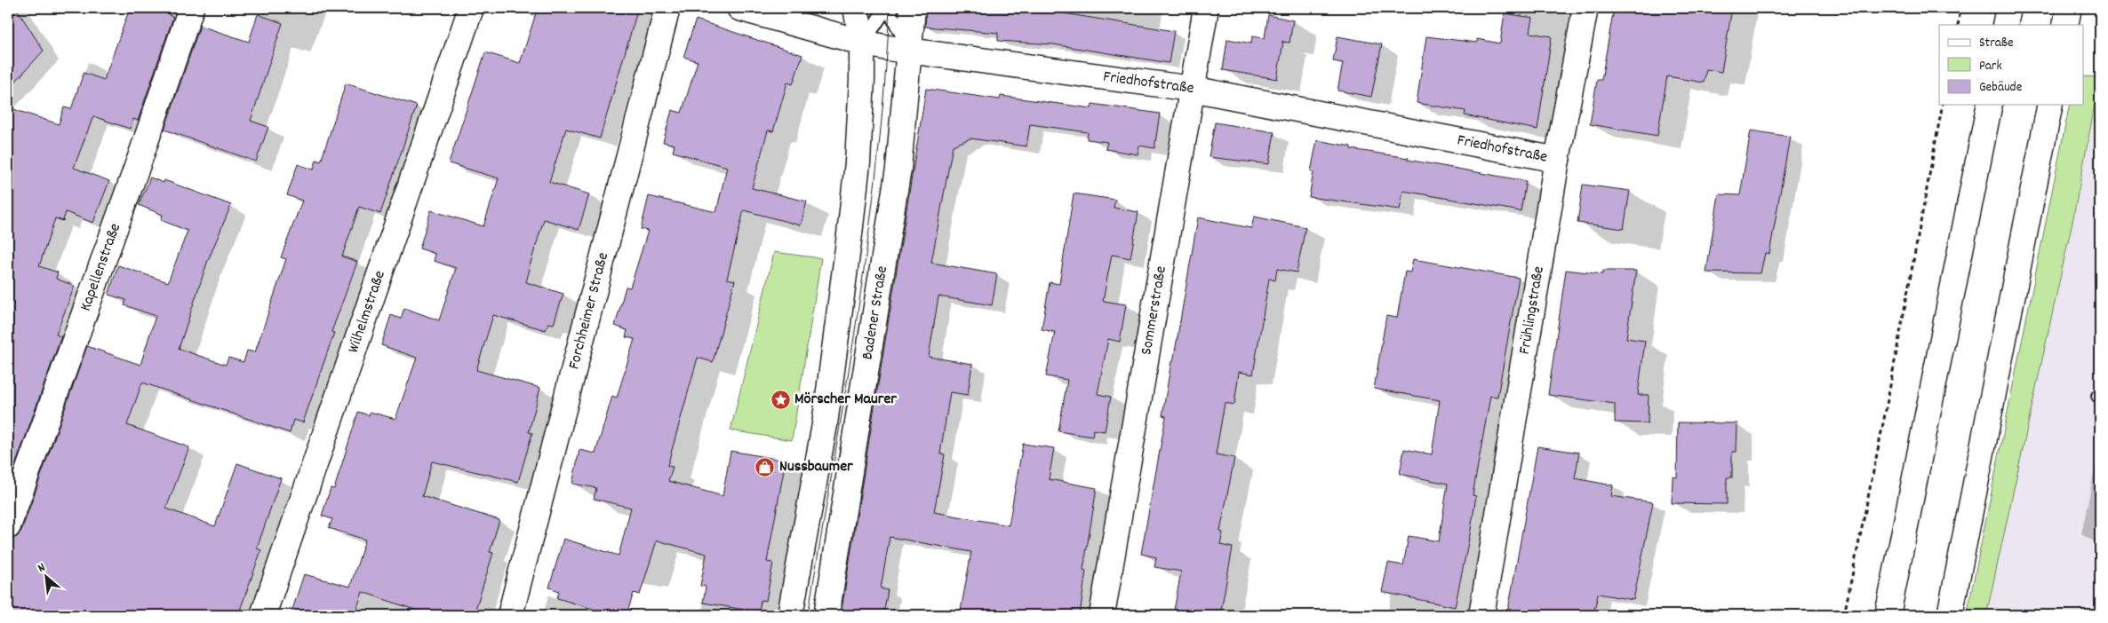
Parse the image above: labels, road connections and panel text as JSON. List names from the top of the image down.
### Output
{
  "streets": {
    "street": [
      "Friedhofstraße",
      "Kapellenstraße",
      "Wilhelmstraße",
      "Forchheimer Straße",
      "Sommerstraße",
      "Frühlingstraße",
      "Badener Straße"
    ]
  },
  "crossings": [
    ["Friedhofstraße", "Sommerstraße"],
    ["Friedhofstraße", "Frühlingstraße"],
    ["Friedhofstraße", "Badener Straße"]
  ],
  "places": {
    "place": ["Mörscher Maurer"],
    "shop": ["Nussbaumer"]
  },
  "legend": ["Straße", "Park", "Gebäude"],
  "north": "top left"
}
